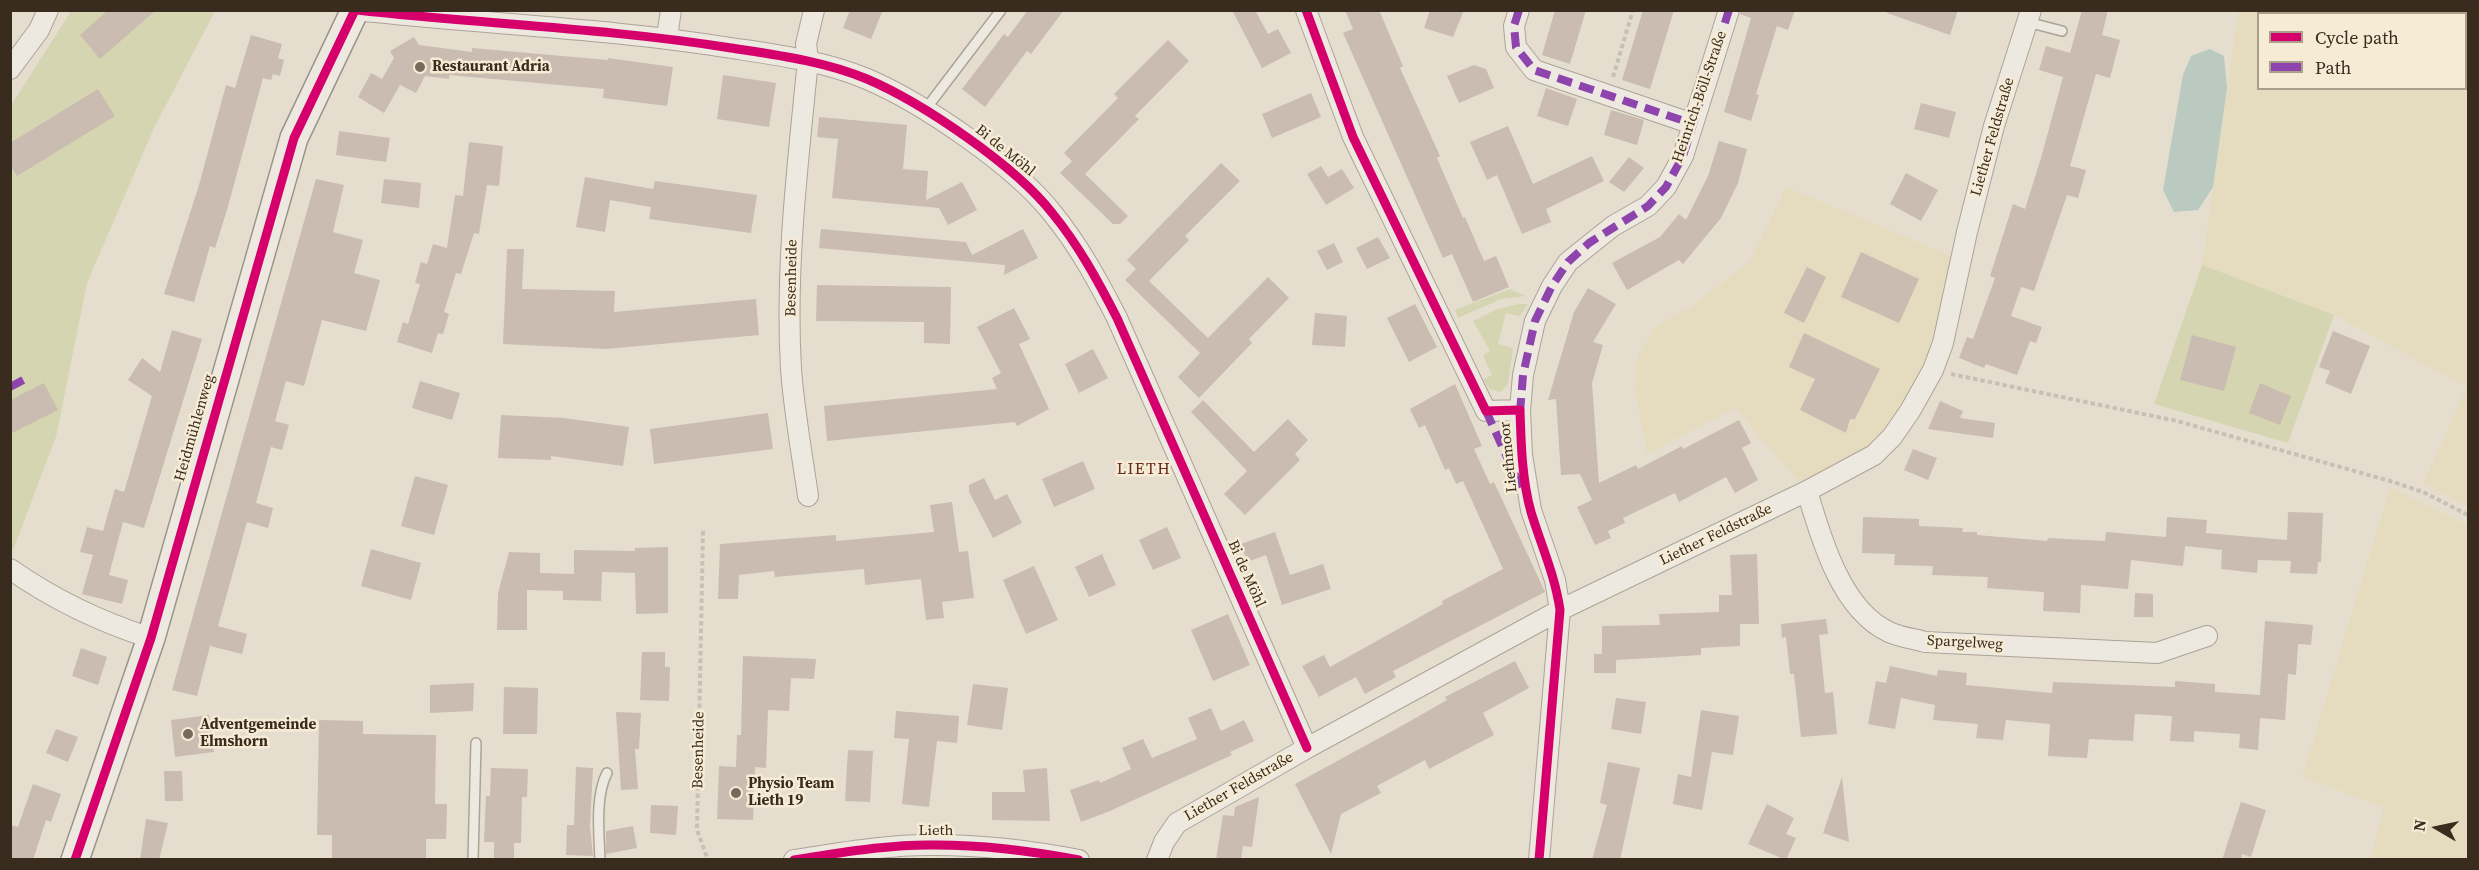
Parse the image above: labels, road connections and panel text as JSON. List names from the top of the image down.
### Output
{
  "streets": {
    "street": [
      "Heinrich-Böll-Straße",
      "Liether Feldstraße",
      "Bi de Möhl",
      "Besenheide",
      "Heidmühlenweg",
      "Liethmoor",
      "Spargelweg",
      "Lieth"
    ]
  },
  "crossings": [
    ["Heinrich-Böll-Straße", "Liethmoor"],
    ["Liether Feldstraße", "Bi de Möhl"],
    ["Liether Feldstraße", "Liethmoor"],
    ["Liether Feldstraße", "Spargelweg"],
    ["Bi de Möhl", "Besenheide"],
    ["Bi de Möhl", "Heidmühlenweg"]
  ],
  "districts": ["LIETH"],
  "places": ["Restaurant Adria", "Adventgemeinde Elmshorn", "Physio Team Lieth 19"],
  "legend": ["Cycle path", "Path"],
  "north": "left"
}
